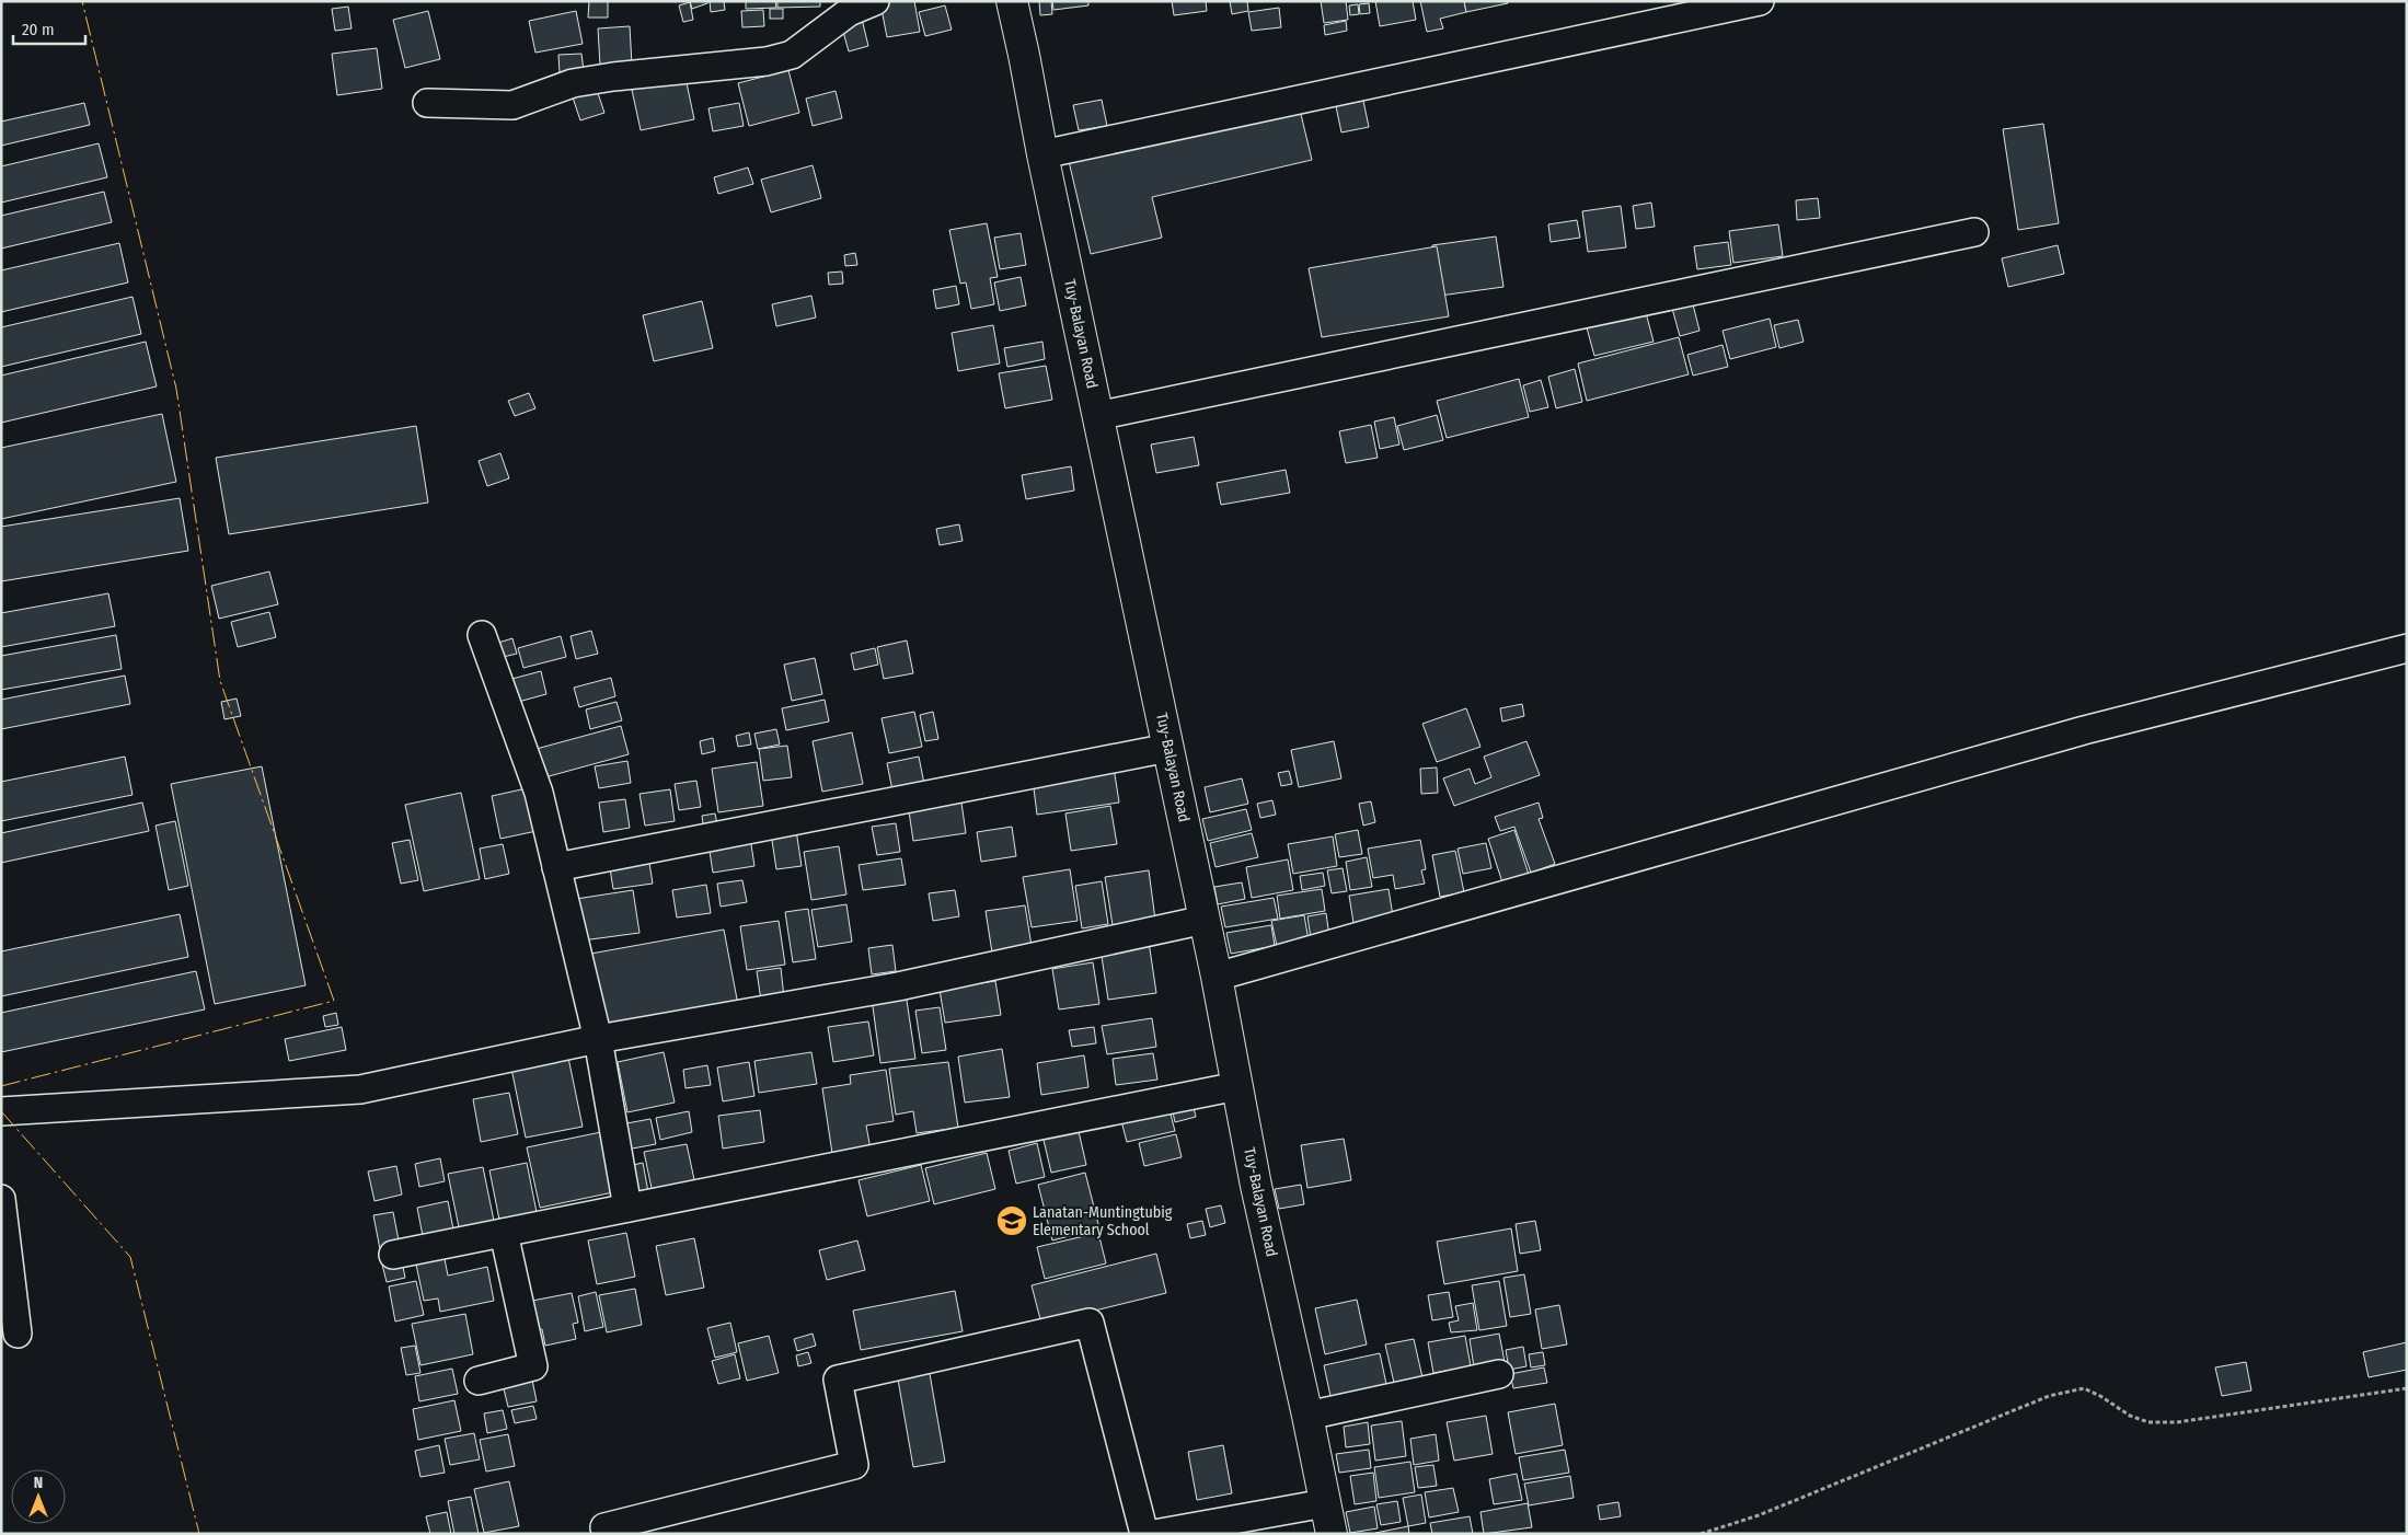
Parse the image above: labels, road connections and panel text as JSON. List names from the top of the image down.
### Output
{
  "streets": {
    "main road": ["Tuy-Balayan Road"]
  },
  "places": {
    "school or university": ["Lanatan-Muntingtubig Elementary School"]
  },
  "scale_bar": "20 m",
  "north": "top"
}
